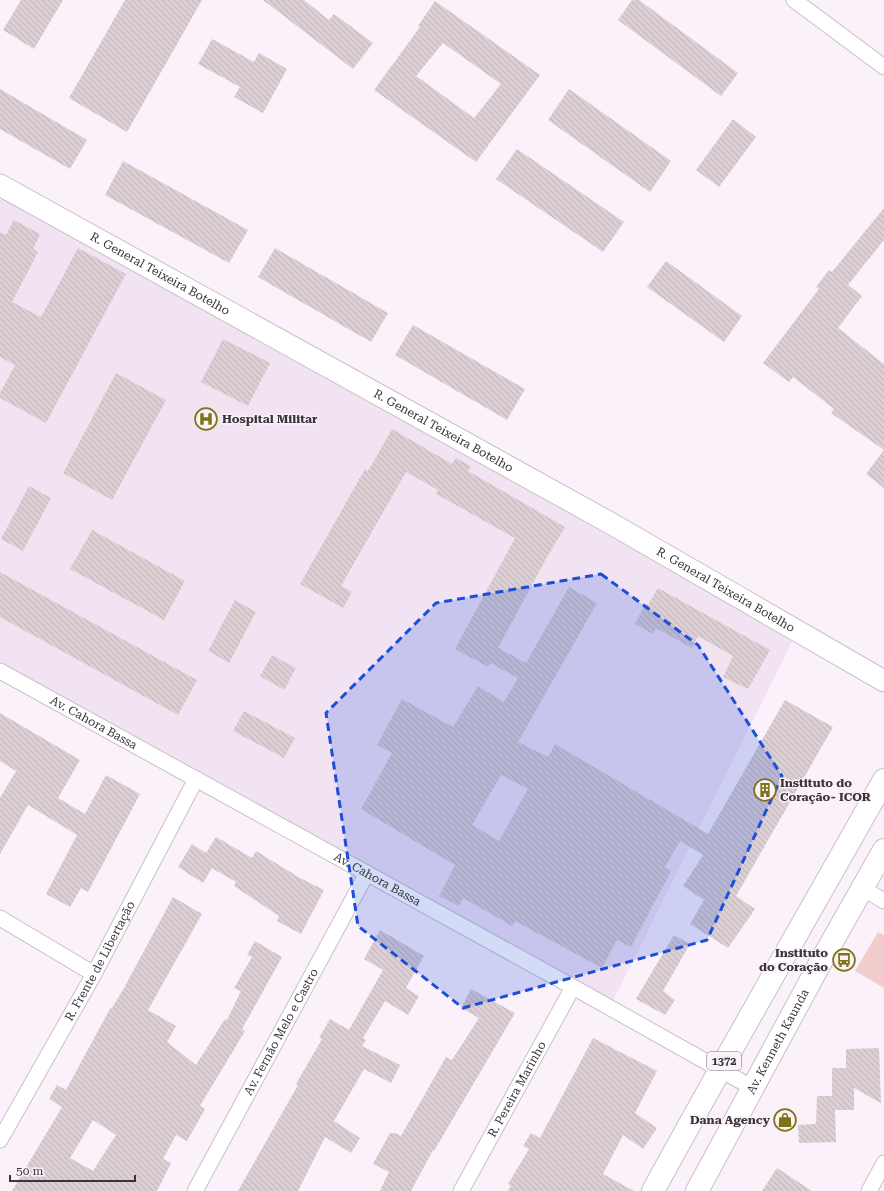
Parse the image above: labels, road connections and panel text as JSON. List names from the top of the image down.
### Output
{
  "streets": {
    "main road": ["Av. Kenneth Kaunda", "1372"],
    "street": [
      "R. General Teixeira Botelho",
      "Av. Cahora Bassa",
      "R. Frente de Libertação",
      "Av. Fernão Melo e Castro",
      "R. Pereira Marinho"
    ]
  },
  "crossings": [
    ["Av. Cahora Bassa", "R. Frente de Libertação"],
    ["Av. Cahora Bassa", "Av. Fernão Melo e Castro"],
    ["Av. Cahora Bassa", "Av. Kenneth Kaunda"],
    ["Av. Cahora Bassa", "1372"],
    ["Av. Cahora Bassa", "R. Pereira Marinho"]
  ],
  "places": {
    "hospital": ["Hospital Militar"],
    "building": ["Instituto do Coração- ICOR"],
    "bus stop": ["Instituto do Coração"],
    "shop": ["Dana Agency"]
  },
  "scale_bar": "50 m"
}
